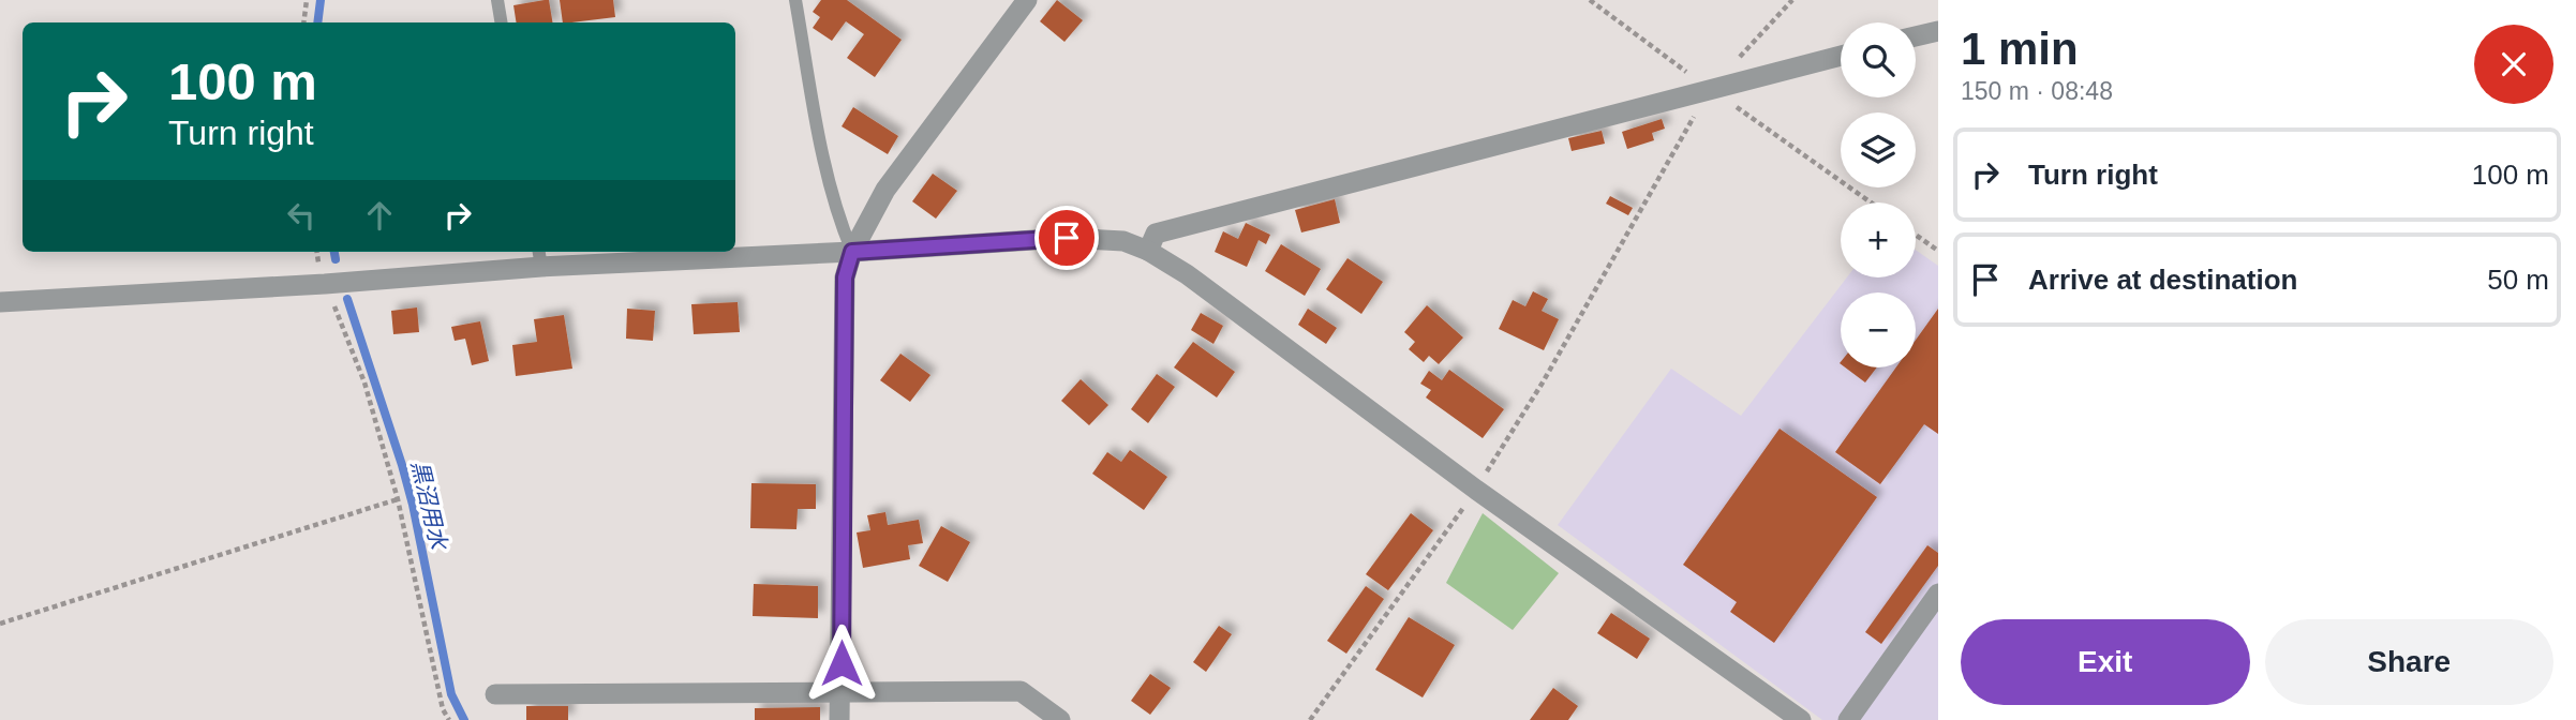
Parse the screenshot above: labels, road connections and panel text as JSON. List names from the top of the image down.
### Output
{
  "water": ["黒沼用水"],
  "page": {
    "heading": ["1 min", "150 m · 08:48"],
    "map_buttons": ["+", "−"],
    "turn": ["100 m", "Turn right"],
    "list": [
      {
        "name": "Turn right",
        "value": "100 m"
      },
      {
        "name": "Arrive at destination",
        "value": "50 m"
      }
    ],
    "buttons": ["Exit", "Share"]
  }
}
